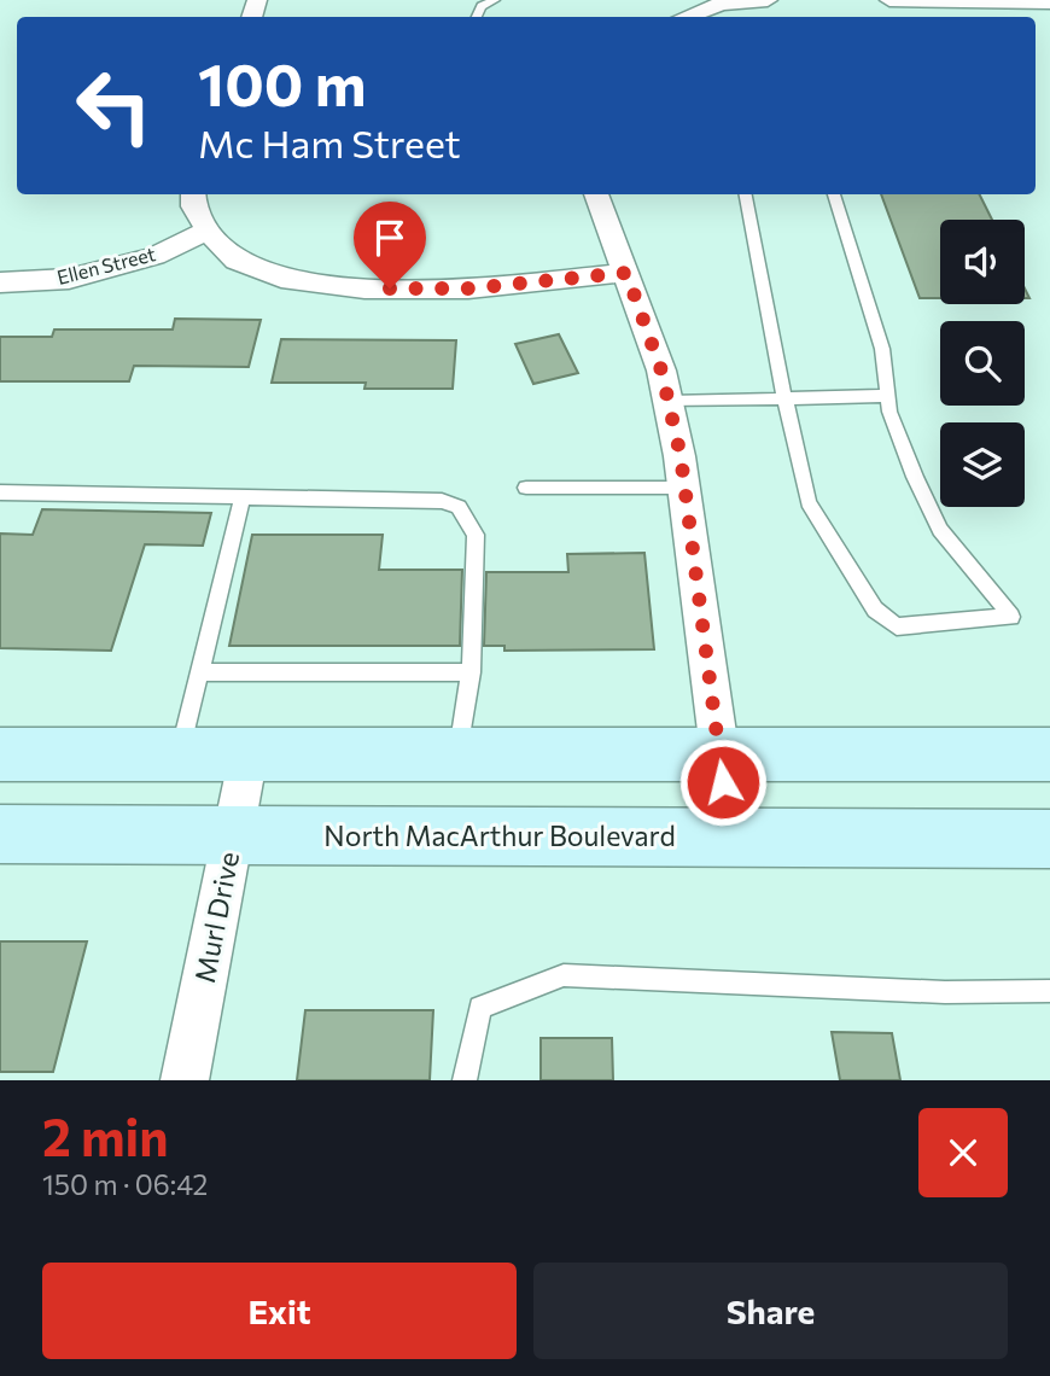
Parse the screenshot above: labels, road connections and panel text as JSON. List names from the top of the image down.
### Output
{
  "streets": {
    "main road": ["North MacArthur Boulevard"],
    "street": ["Ellen Street", "Murl Drive"]
  },
  "crossings": [
    ["North MacArthur Boulevard", "Murl Drive"]
  ],
  "page": {
    "turn": ["100 m", "Mc Ham Street"],
    "heading": ["2 min", "150 m · 06:42"],
    "buttons": ["Exit", "Share"]
  }
}
